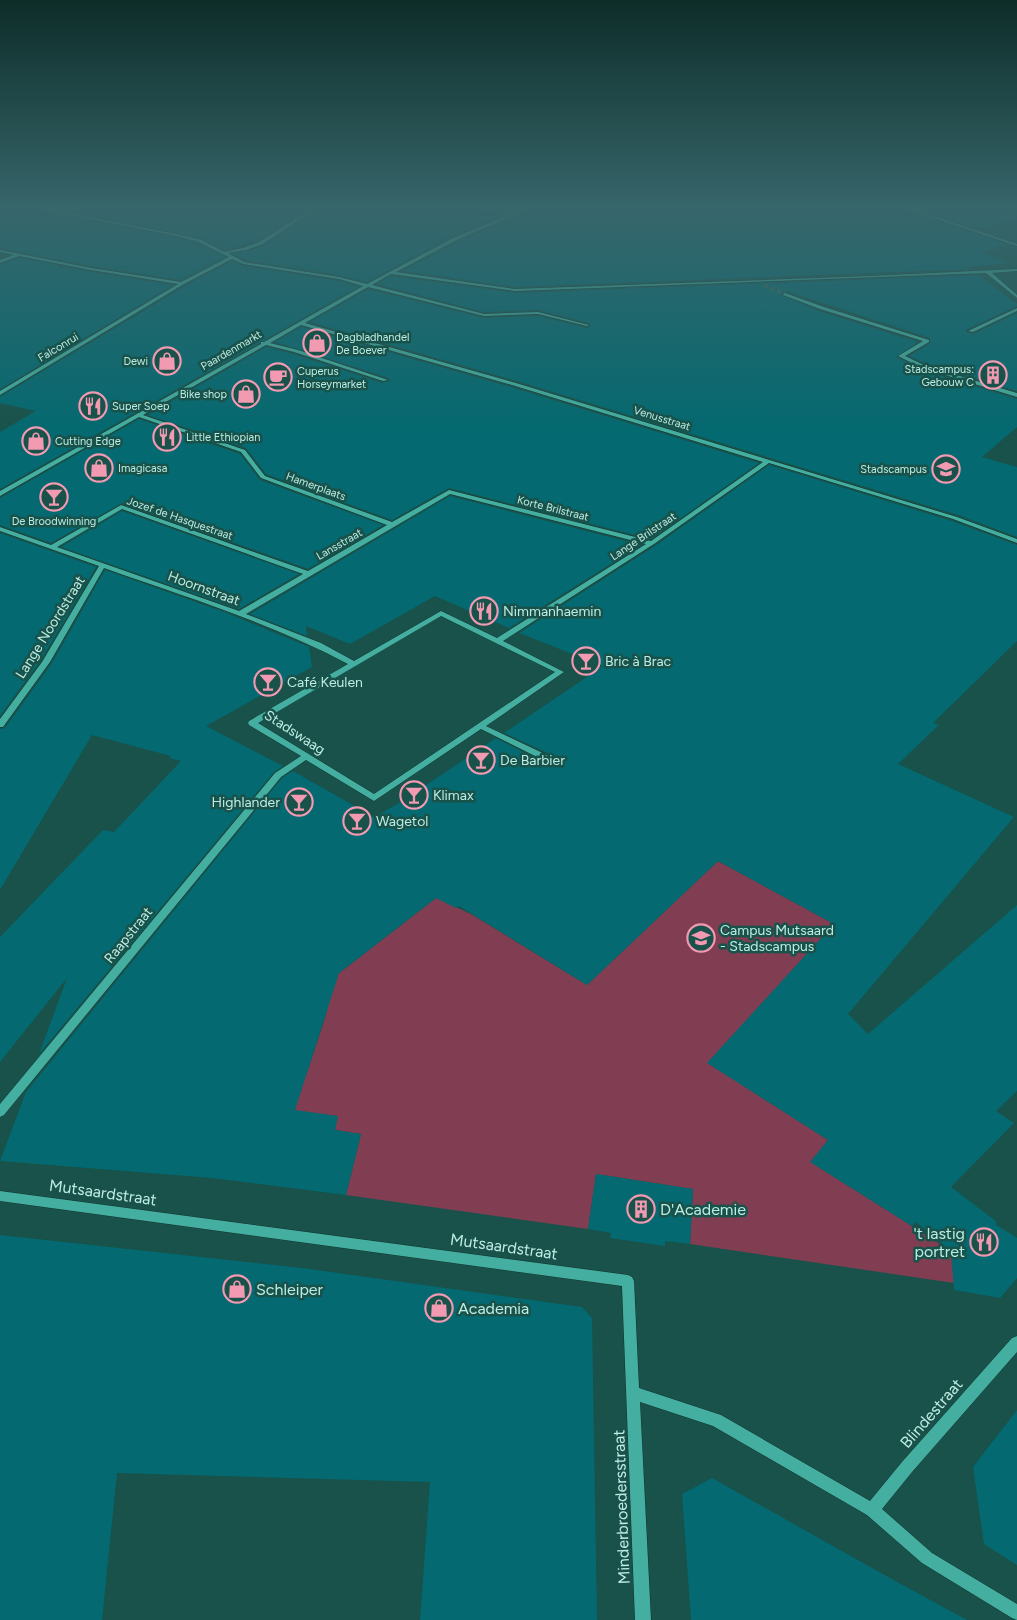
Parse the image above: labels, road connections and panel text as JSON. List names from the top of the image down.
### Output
{
  "streets": {
    "street": [
      "Falconrui",
      "Paardenmarkt",
      "Venusstraat",
      "Hamerplaats",
      "Korte Brilstraat",
      "Jozef de Hasquestraat",
      "Lange Brilstraat",
      "Lansstraat",
      "Hoornstraat",
      "Lange Noordstraat",
      "Stadswaag",
      "Raapstraat",
      "Mutsaardstraat",
      "Blindestraat",
      "Minderbroedersstraat"
    ]
  },
  "crossings": [
    ["Paardenmarkt", "Venusstraat"],
    ["Paardenmarkt", "Hamerplaats"],
    ["Venusstraat", "Lange Brilstraat"],
    ["Hamerplaats", "Lansstraat"],
    ["Korte Brilstraat", "Lange Brilstraat"],
    ["Korte Brilstraat", "Lansstraat"],
    ["Jozef de Hasquestraat", "Lansstraat"],
    ["Jozef de Hasquestraat", "Hoornstraat"],
    ["Lange Brilstraat", "Stadswaag"],
    ["Lansstraat", "Hoornstraat"],
    ["Hoornstraat", "Lange Noordstraat"],
    ["Hoornstraat", "Stadswaag"],
    ["Stadswaag", "Raapstraat"],
    ["Mutsaardstraat", "Minderbroedersstraat"]
  ],
  "places": {
    "shop": [
      "Dagbladhandel De Boever",
      "Dewi",
      "Bike shop",
      "Cutting Edge",
      "Imagicasa",
      "Schleiper",
      "Academia"
    ],
    "building": ["Stadscampus: Gebouw C", "D'Academie"],
    "cafe": ["Cuperus Horseymarket"],
    "restaurant": [
      "Super Soep",
      "Little Ethiopian",
      "Nimmanhaemin",
      "'t lastig portret"
    ],
    "school or university": ["Stadscampus", "Campus Mutsaard - Stadscampus"],
    "bar": [
      "De Broodwinning",
      "Bric à Brac",
      "Café Keulen",
      "De Barbier",
      "Klimax",
      "Highlander",
      "Wagetol"
    ]
  }
}
